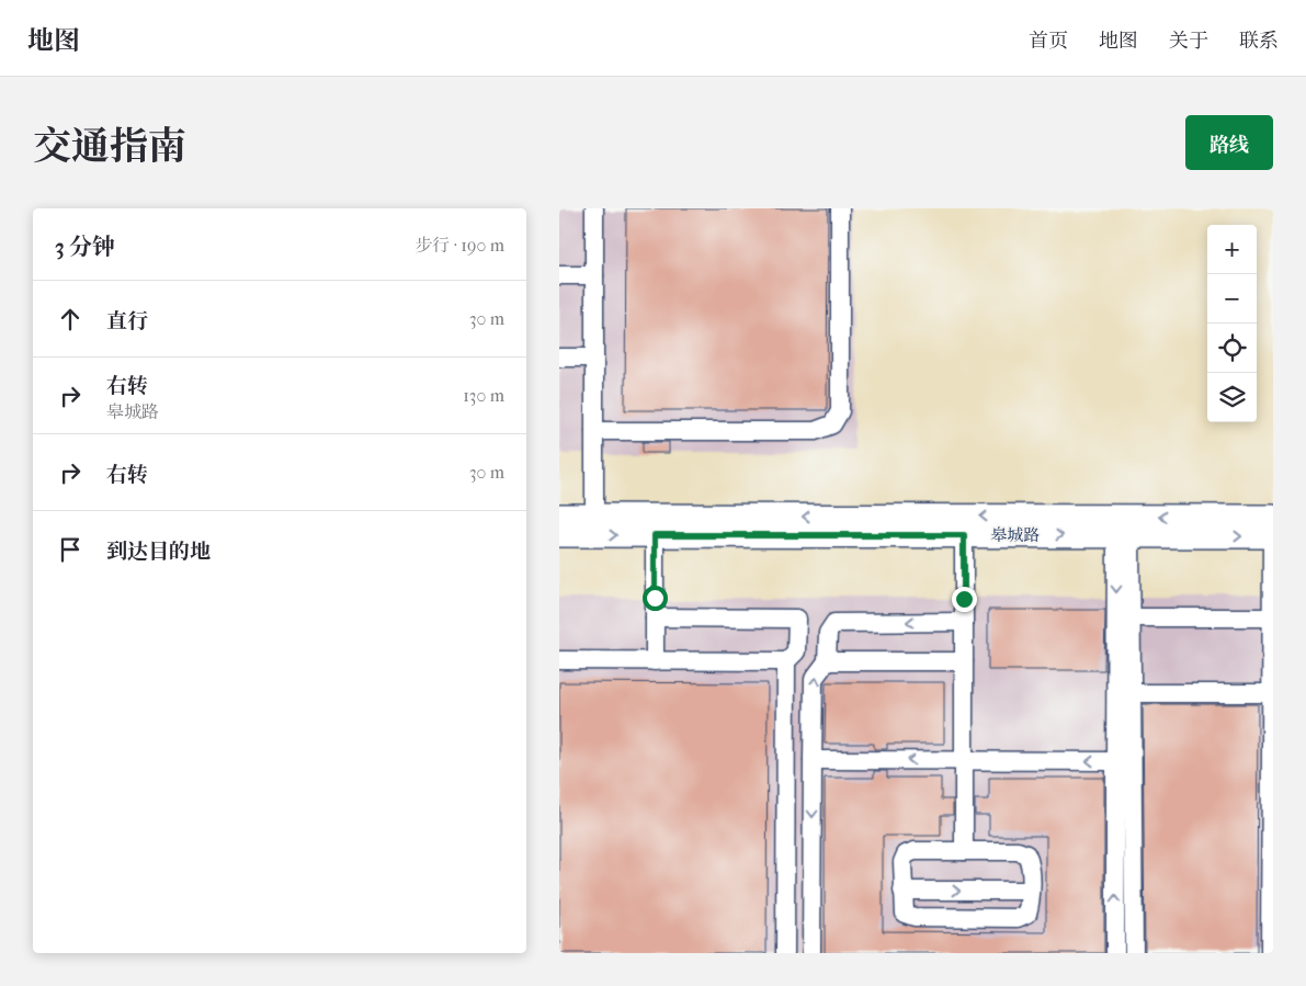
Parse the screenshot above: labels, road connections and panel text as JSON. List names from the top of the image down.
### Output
{
  "streets": {
    "main road": ["皋城路"]
  },
  "page": {
    "header": "地图",
    "nav": [
      "首页",
      "地图",
      "关于",
      "联系"
    ],
    "title": "交通指南",
    "buttons": "路线",
    "heading": ["3 分钟", "步行 · 190 m"],
    "map_buttons": ["+", "−"],
    "list": [
      ["直行", "30 m"],
      ["右转", "皋城路", "130 m"],
      ["右转", "30 m"],
      "到达目的地"
    ]
  }
}
